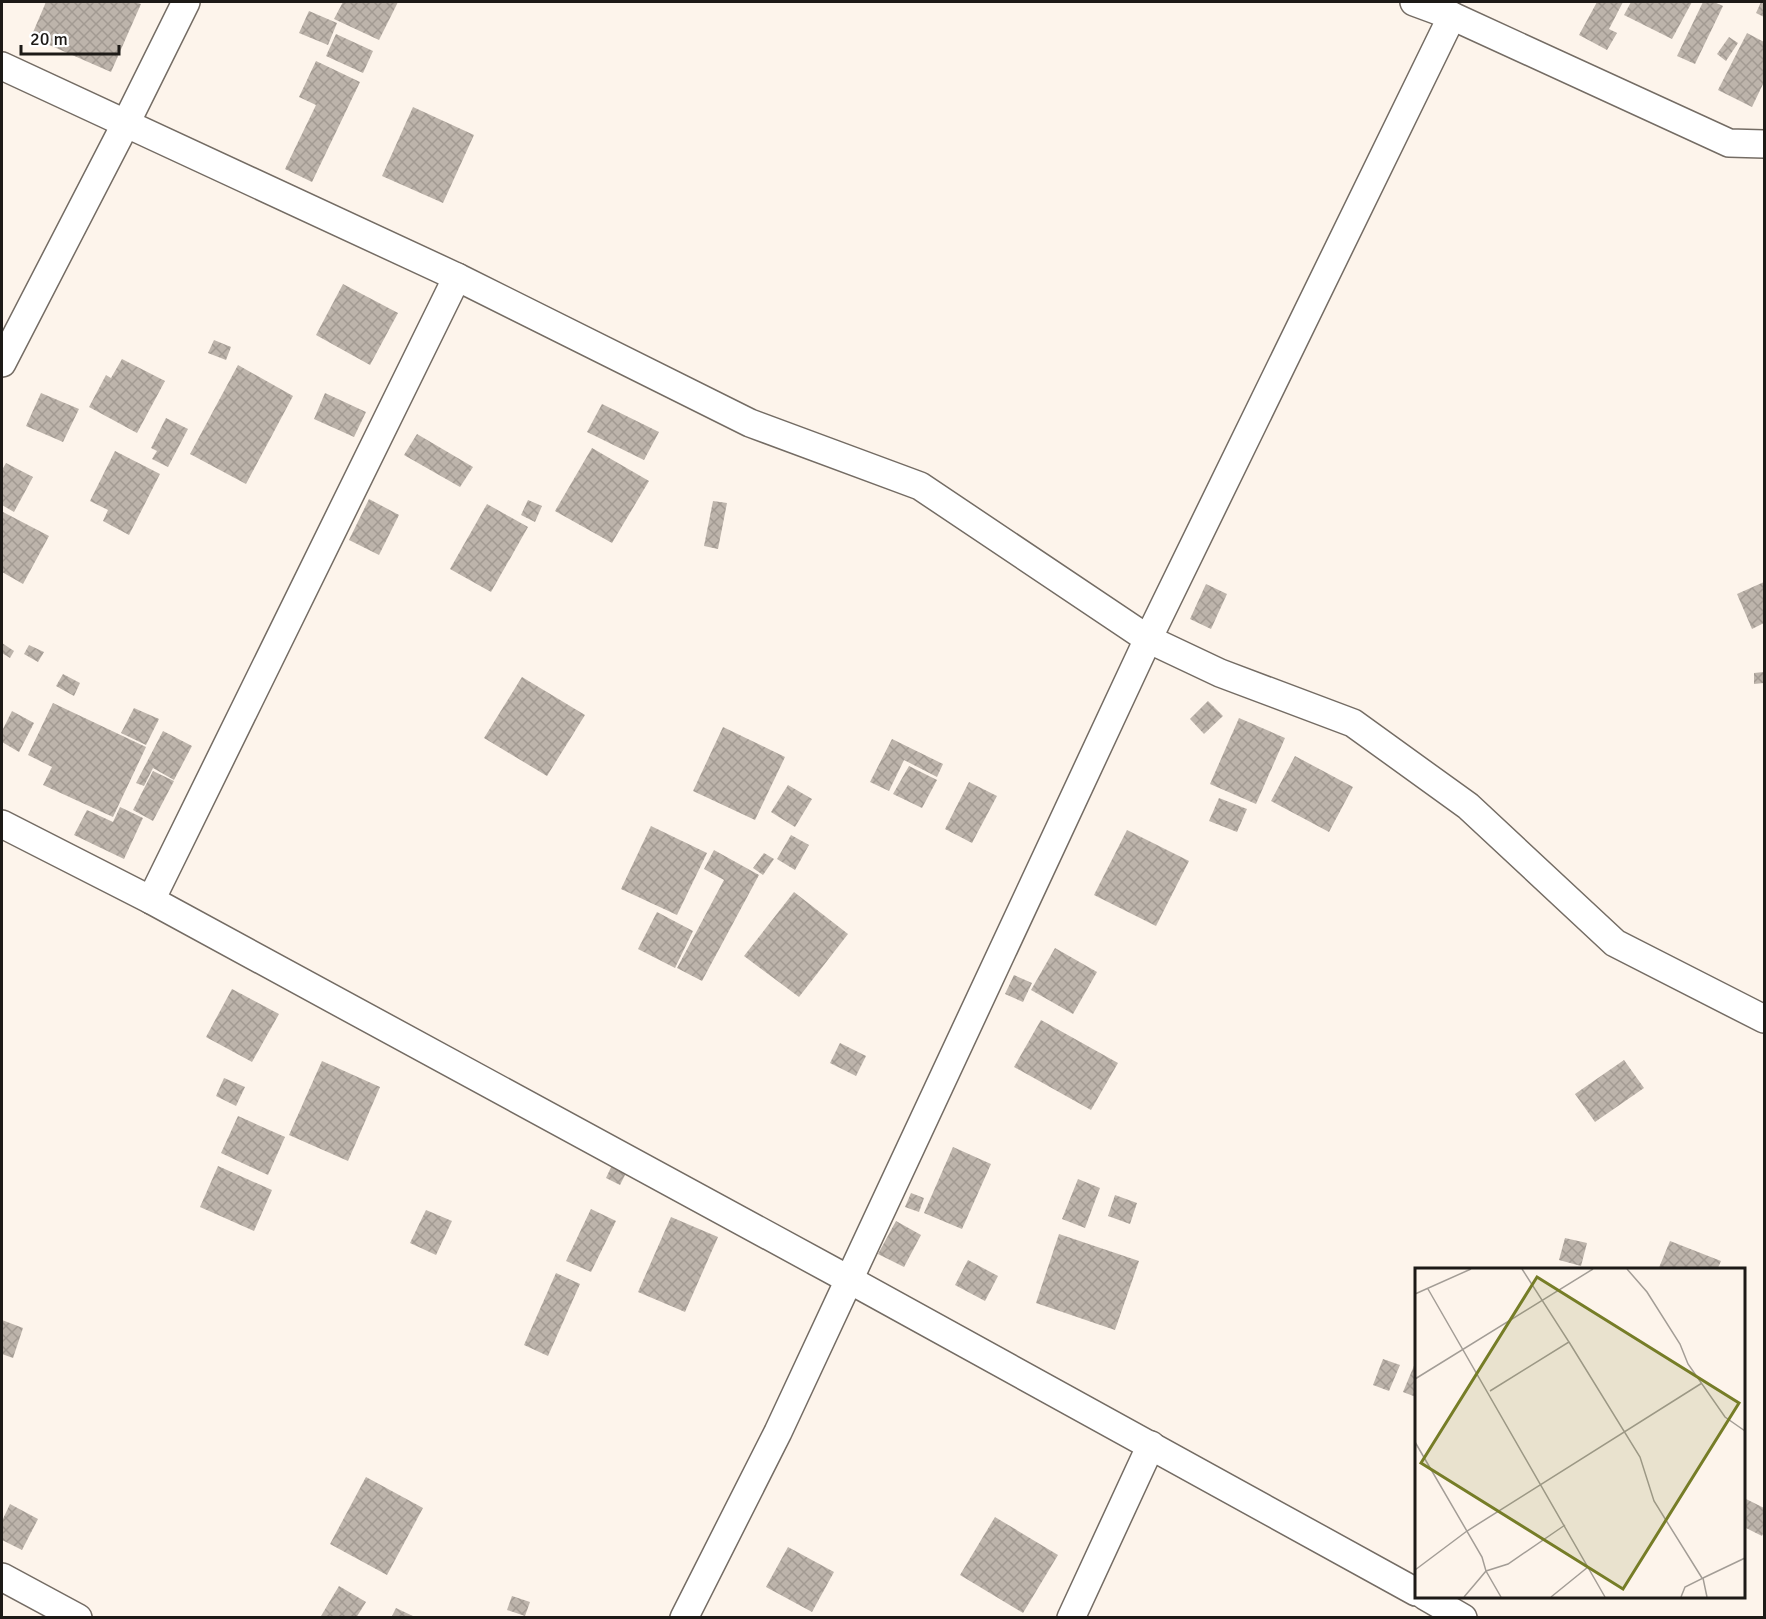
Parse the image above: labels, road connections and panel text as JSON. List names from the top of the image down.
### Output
{
  "scale_bar": "20 m"
}
